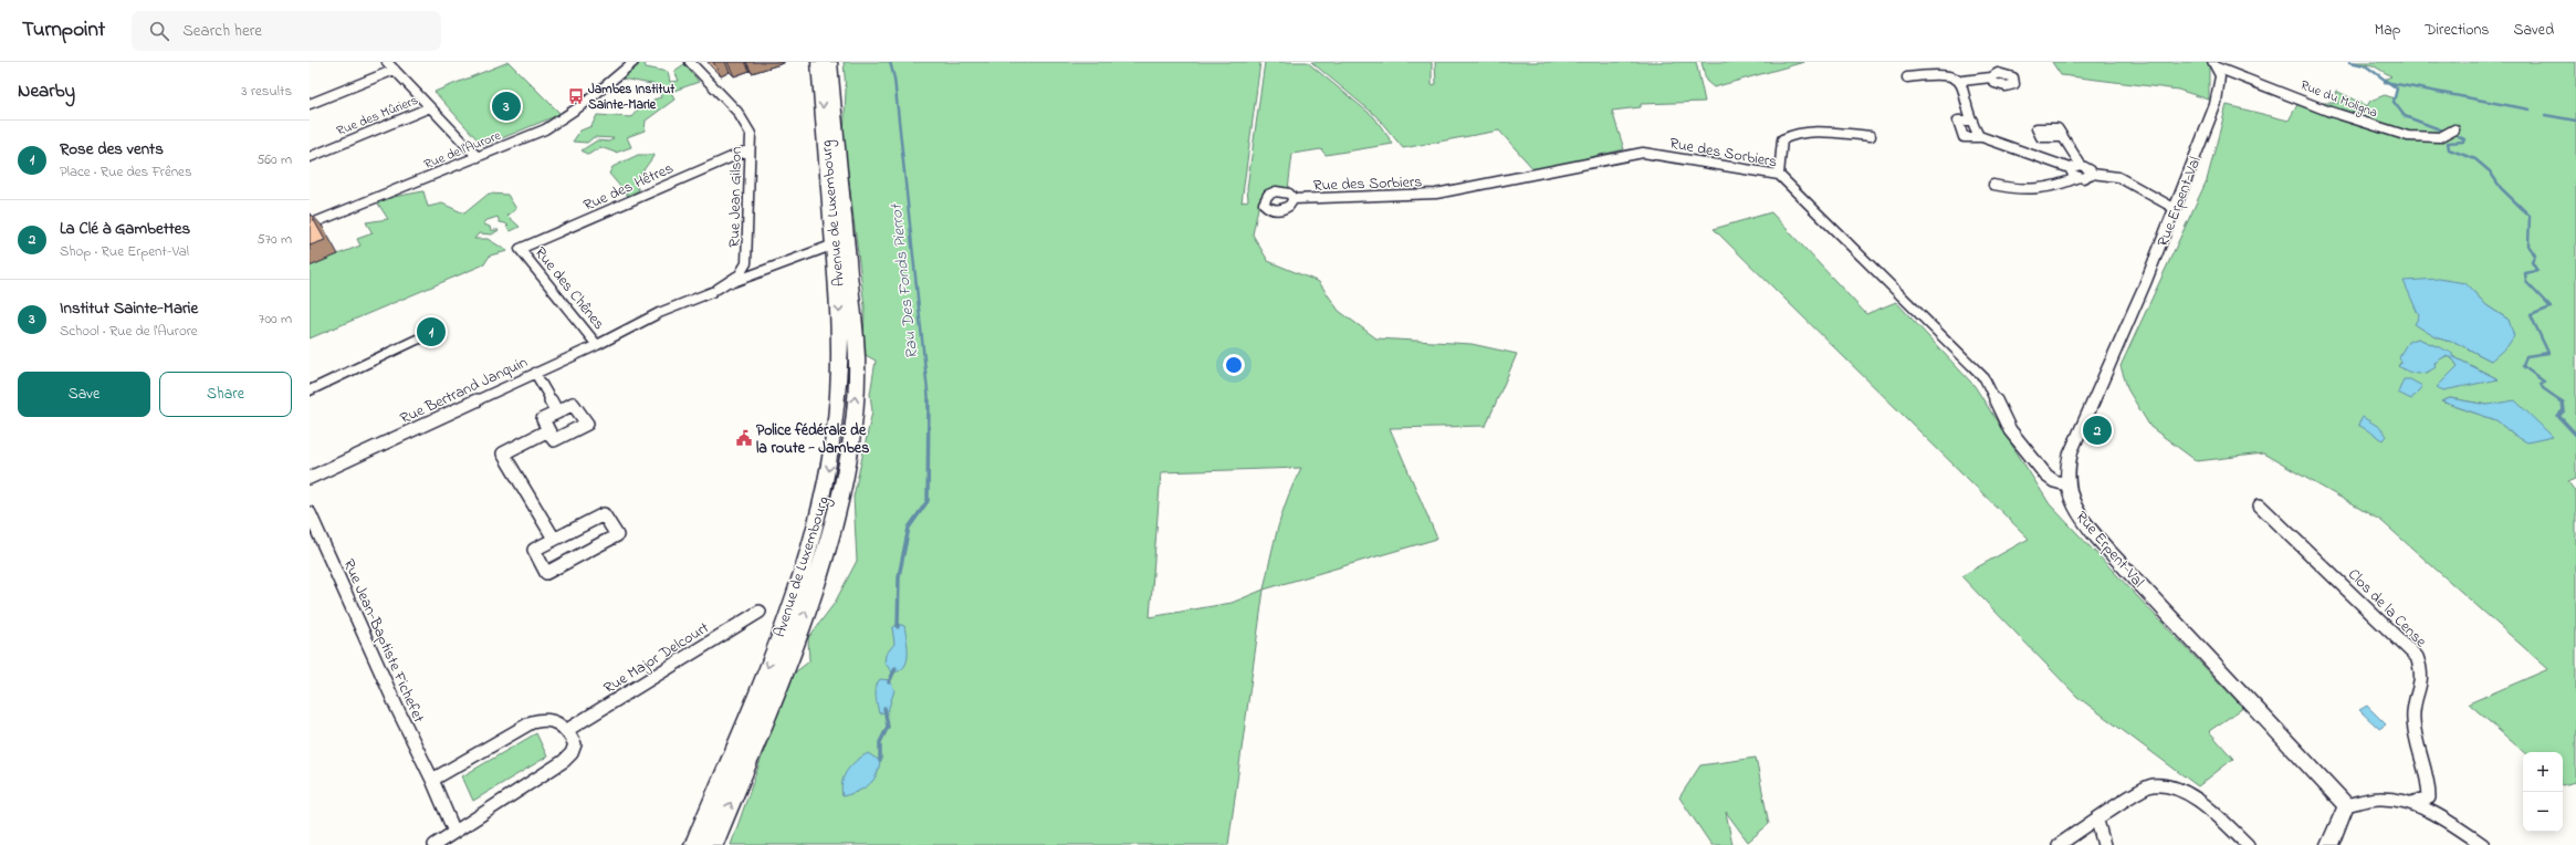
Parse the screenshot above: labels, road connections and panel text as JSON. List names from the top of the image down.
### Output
{
  "streets": {
    "main road": ["Avenue de Luxembourg"],
    "street": [
      "Rue du Moligna",
      "Rue des Mûriers",
      "Rue de l'Aurore",
      "Rue des Sorbiers",
      "Rue des Hêtres",
      "Rue Jean Gilson",
      "Rue Erpent-Val",
      "Rue des Chênes",
      "Rue Bertrand Janquin",
      "Clos de la Cense",
      "Rue Jean-Baptiste Fichefet",
      "Rue Major Delcourt"
    ]
  },
  "crossings": [
    ["Rue du Moligna", "Rue Erpent-Val"],
    ["Rue des Sorbiers", "Rue Erpent-Val"],
    ["Rue des Hêtres", "Rue Jean Gilson"],
    ["Rue des Hêtres", "Rue des Chênes"],
    ["Rue Jean Gilson", "Rue Bertrand Janquin"],
    ["Avenue de Luxembourg", "Rue Bertrand Janquin"],
    ["Rue des Chênes", "Rue Bertrand Janquin"]
  ],
  "water": ["Rau Des Fonds Pierrot"],
  "places": {
    "bus stop": ["Jambes Institut Sainte-Marie"],
    "public building": ["Police fédérale de la route - Jambes"]
  },
  "page": {
    "header": "Turnpoint",
    "search": "Search here",
    "nav": ["Map", "Directions", "Saved"],
    "heading": ["Nearby", "3 results"],
    "pins": ["3", "1", "2"],
    "list": [
      {
        "mark": "1",
        "name": "Rose des vents",
        "note": "Place · Rue des Frênes",
        "value": "560 m"
      },
      {
        "mark": "2",
        "name": "La Clé à Gambettes",
        "note": "Shop · Rue Erpent-Val",
        "value": "570 m"
      },
      {
        "mark": "3",
        "name": "Institut Sainte-Marie",
        "note": "School · Rue de l'Aurore",
        "value": "700 m"
      }
    ],
    "buttons": ["Save", "Share"],
    "map_buttons": ["+", "−"]
  }
}
